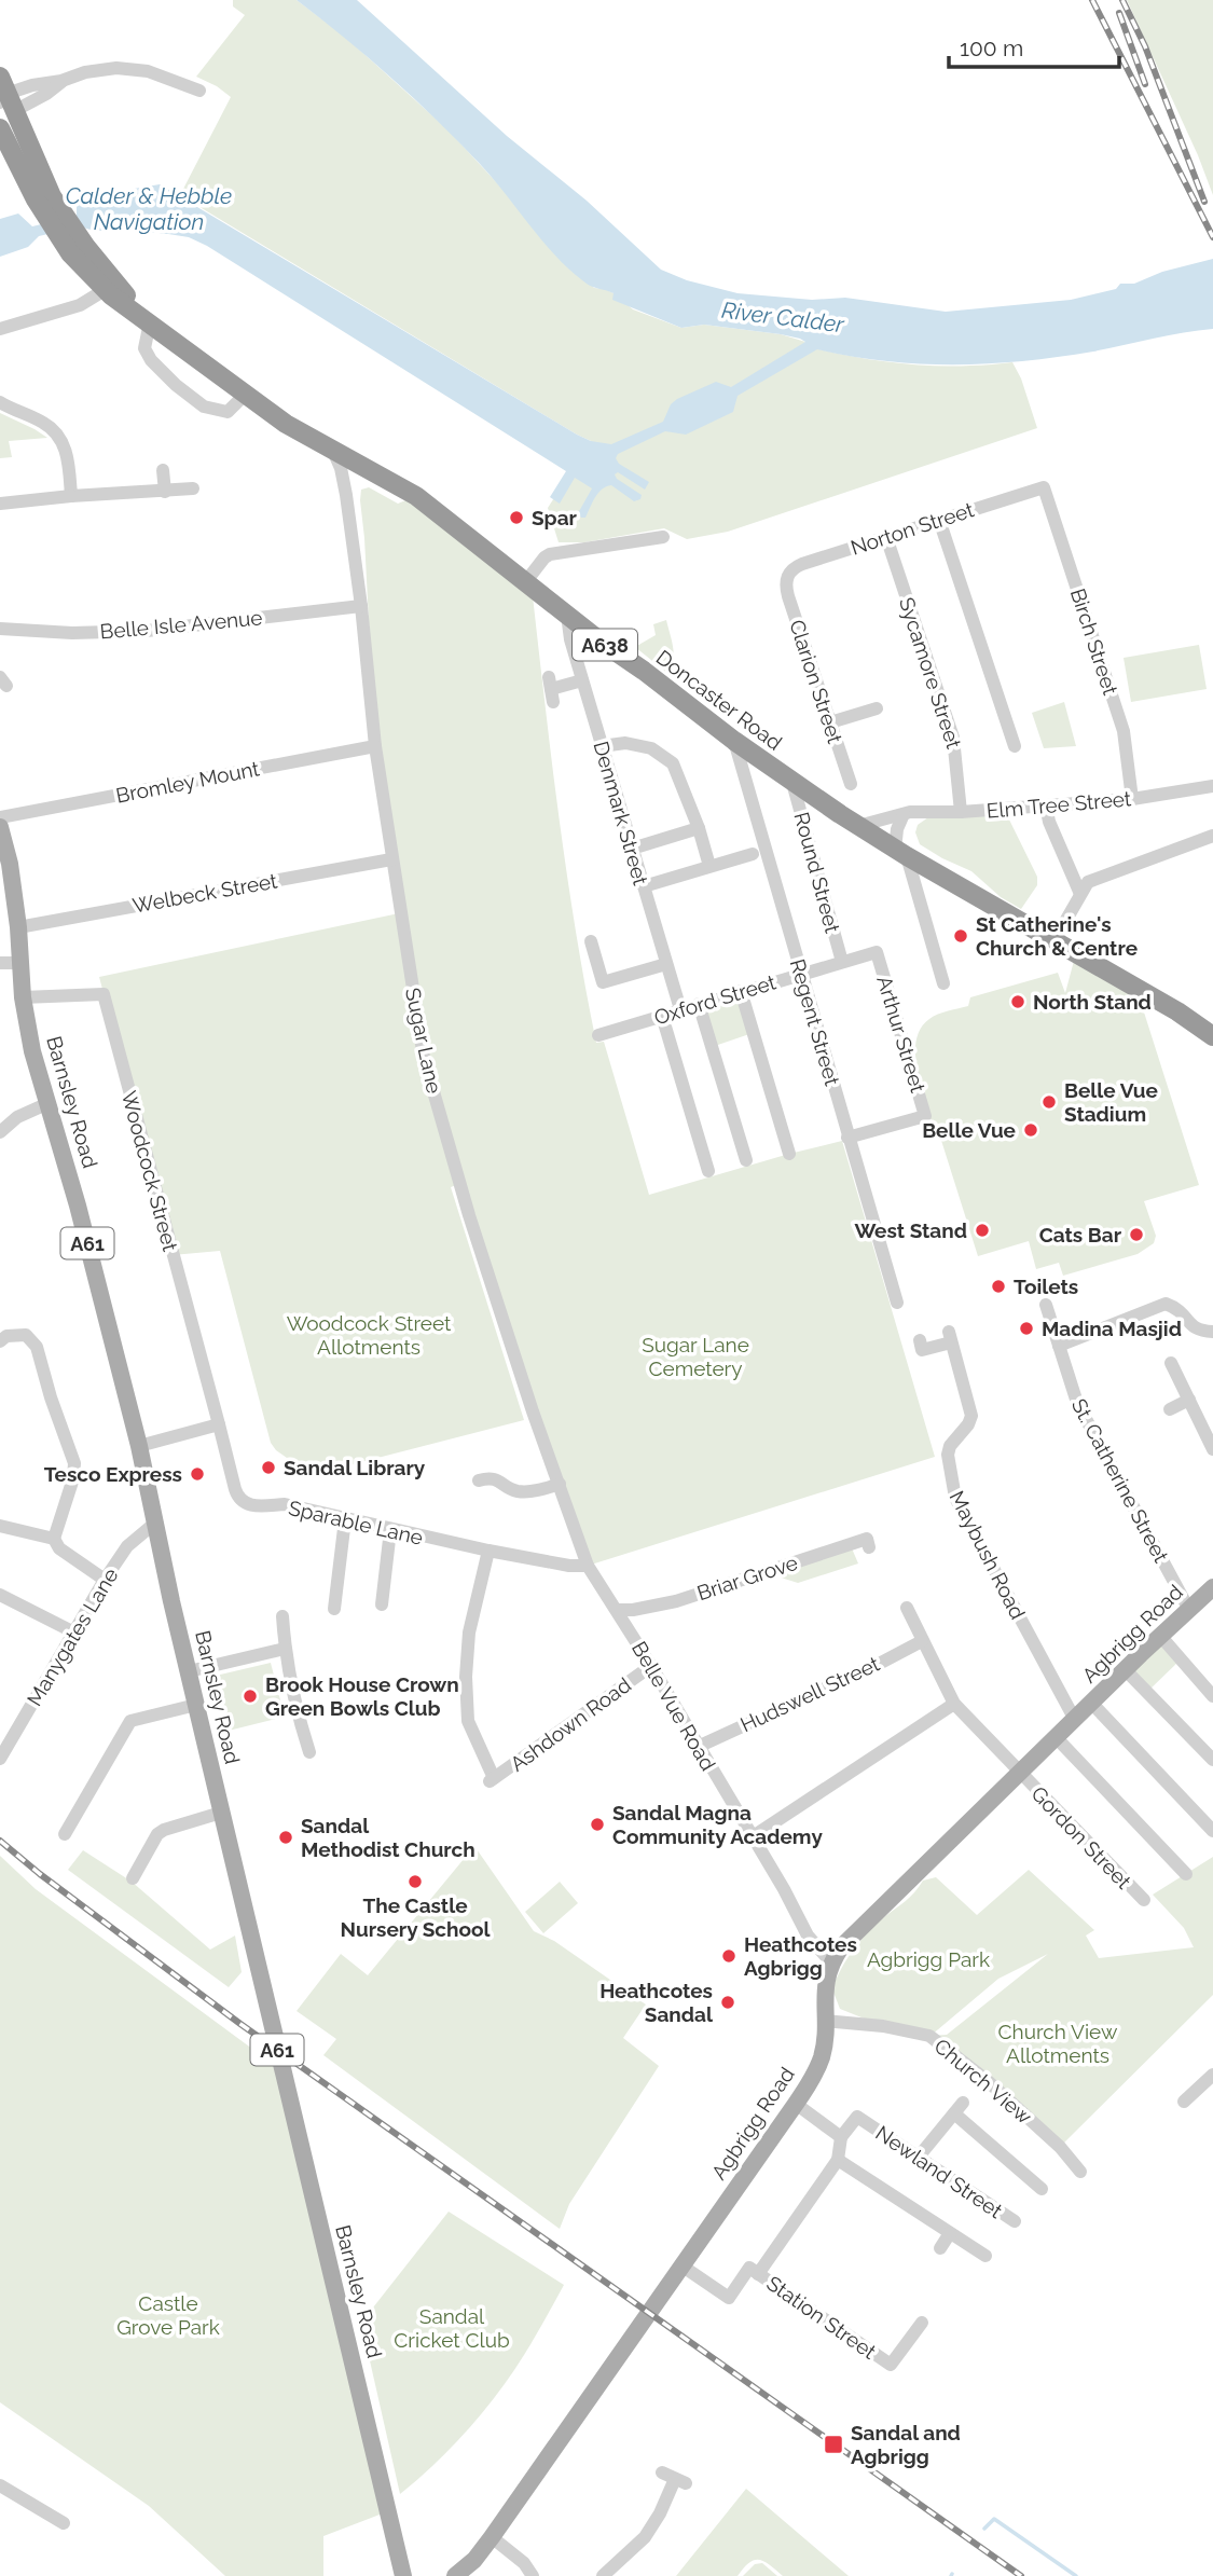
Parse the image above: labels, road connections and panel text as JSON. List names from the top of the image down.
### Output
{
  "streets": {
    "highway": ["A638", "Doncaster Road"],
    "main road": ["Barnsley Road", "A61", "Agbrigg Road"],
    "street": [
      "Norton Street",
      "Belle Isle Avenue",
      "Birch Street",
      "Sycamore Street",
      "Clarion Street",
      "Bromley Mount",
      "Elm Tree Street",
      "Denmark Street",
      "Round Street",
      "Welbeck Street",
      "Oxford Street",
      "Regent Street",
      "Arthur Street",
      "Sugar Lane",
      "Woodcock Street",
      "St. Catherine Street",
      "Sparable Lane",
      "Maybush Road",
      "Briar Grove",
      "Manygates Lane",
      "Hudswell Street",
      "Belle Vue Road",
      "Ashdown Road",
      "Gordon Street",
      "Church View",
      "Newland Street",
      "Station Street"
    ]
  },
  "crossings": [
    ["Norton Street", "Birch Street"],
    ["Norton Street", "Sycamore Street"],
    ["Norton Street", "Clarion Street"],
    ["Belle Isle Avenue", "Sugar Lane"],
    ["Birch Street", "Elm Tree Street"],
    ["Sycamore Street", "Elm Tree Street"],
    ["Doncaster Road", "Elm Tree Street"],
    ["Doncaster Road", "Denmark Street"],
    ["Doncaster Road", "Round Street"],
    ["Doncaster Road", "Regent Street"],
    ["Doncaster Road", "Sugar Lane"],
    ["Bromley Mount", "Sugar Lane"],
    ["Denmark Street", "Oxford Street"],
    ["Round Street", "Oxford Street"],
    ["Welbeck Street", "Sugar Lane"],
    ["Welbeck Street", "Barnsley Road"],
    ["Oxford Street", "Regent Street"],
    ["Oxford Street", "Arthur Street"],
    ["Regent Street", "Arthur Street"],
    ["Sugar Lane", "Sparable Lane"],
    ["Sugar Lane", "Belle Vue Road"],
    ["Barnsley Road", "Woodcock Street"],
    ["Barnsley Road", "Manygates Lane"],
    ["Woodcock Street", "Sparable Lane"],
    ["St. Catherine Street", "Agbrigg Road"],
    ["Sparable Lane", "Belle Vue Road"],
    ["Sparable Lane", "Ashdown Road"],
    ["Maybush Road", "Agbrigg Road"],
    ["Briar Grove", "Belle Vue Road"],
    ["Agbrigg Road", "Belle Vue Road"],
    ["Agbrigg Road", "Gordon Street"],
    ["Agbrigg Road", "Church View"],
    ["Agbrigg Road", "Newland Street"],
    ["Agbrigg Road", "Station Street"],
    ["Hudswell Street", "Belle Vue Road"],
    ["Hudswell Street", "Gordon Street"],
    ["Belle Vue Road", "Ashdown Road"]
  ],
  "water": ["Calder & Hebble Navigation", "River Calder"],
  "parks": [
    "Woodcock Street Allotments",
    "Sugar Lane Cemetery",
    "Agbrigg Park",
    "Church View Allotments",
    "Castle Grove Park",
    "Sandal Cricket Club"
  ],
  "places": {
    "other": [
      "Spar",
      "St Catherine's Church & Centre",
      "North Stand",
      "Belle Vue Stadium",
      "Belle Vue",
      "West Stand",
      "Cats Bar",
      "Toilets",
      "Madina Masjid",
      "Sandal Library",
      "Tesco Express",
      "Brook House Crown Green Bowls Club",
      "Sandal Magna Community Academy",
      "Sandal Methodist Church",
      "The Castle Nursery School",
      "Heathcotes Agbrigg",
      "Heathcotes Sandal"
    ],
    "transit": ["Sandal and Agbrigg"]
  },
  "scale_bar": "100 m"
}
